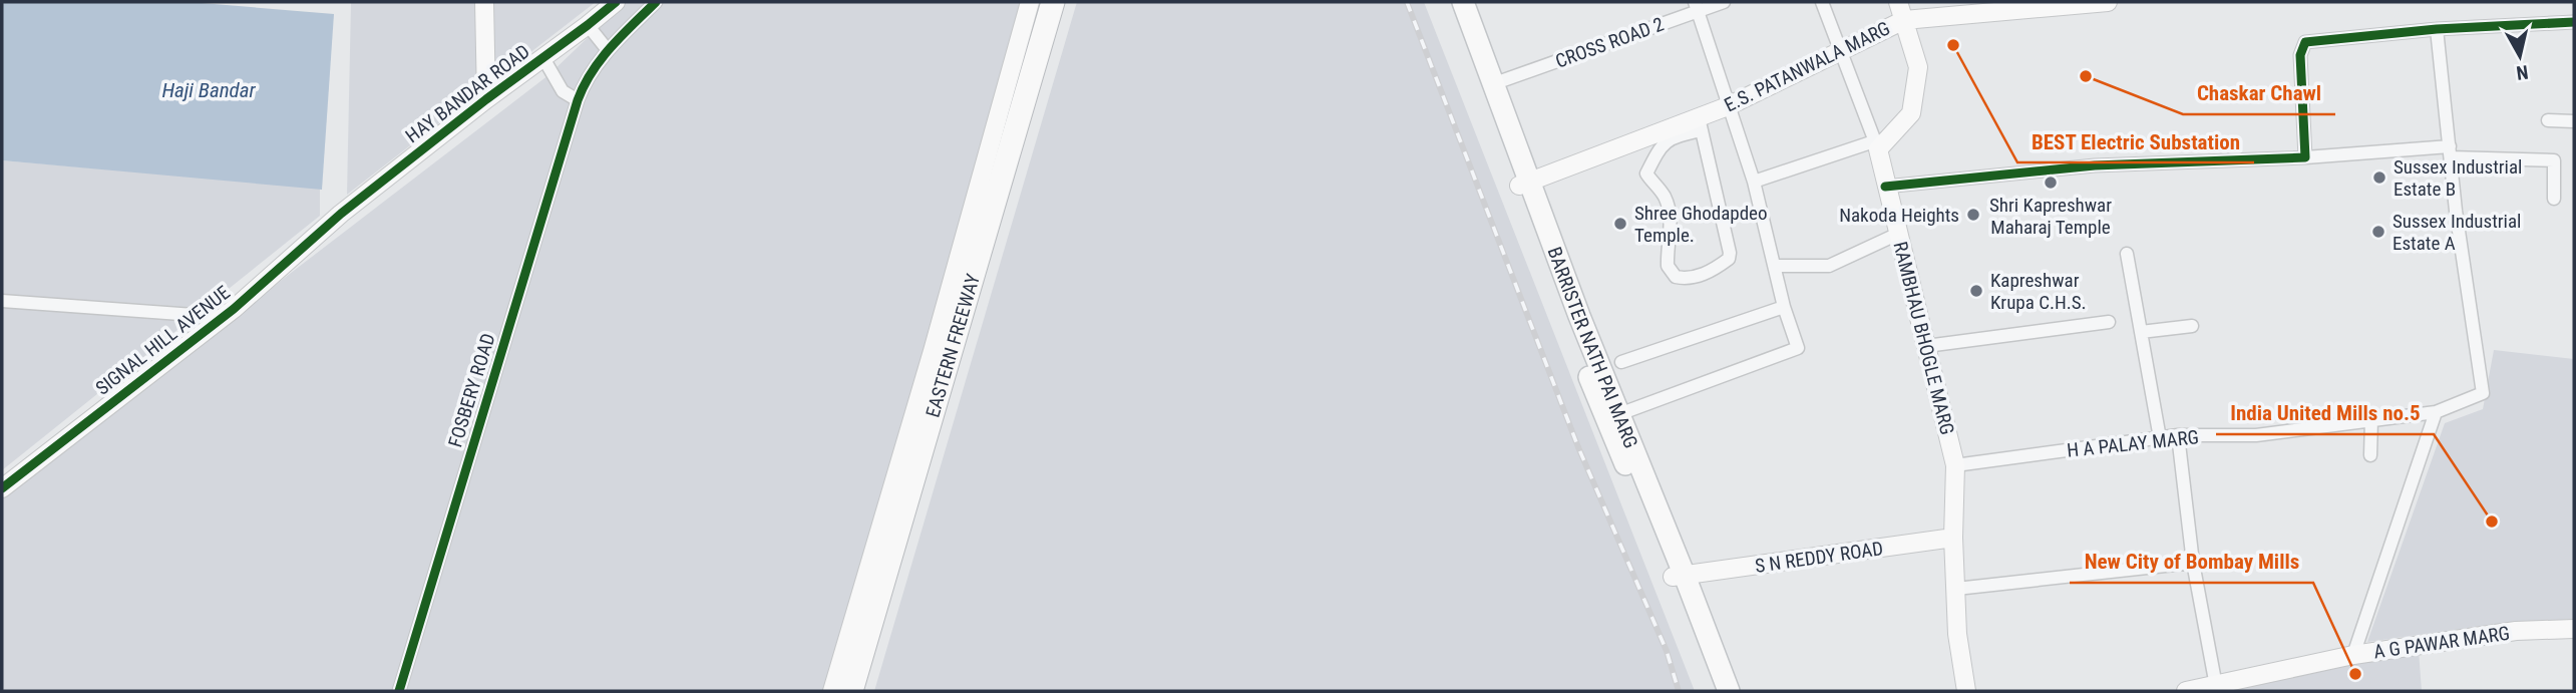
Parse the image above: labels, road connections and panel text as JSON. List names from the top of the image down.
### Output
{
  "streets": {
    "highway": ["EASTERN FREEWAY"],
    "main road": ["BARRISTER NATH PAI MARG"],
    "street": [
      "CROSS ROAD 2",
      "E.S. PATANWALA MARG",
      "HAY BANDAR ROAD",
      "RAMBHAU BHOGLE MARG",
      "SIGNAL HILL AVENUE",
      "FOSBERY ROAD",
      "H A PALAY MARG",
      "S N REDDY ROAD",
      "A G PAWAR MARG"
    ]
  },
  "crossings": [
    ["CROSS ROAD 2", "BARRISTER NATH PAI MARG"],
    ["E.S. PATANWALA MARG", "BARRISTER NATH PAI MARG"],
    ["HAY BANDAR ROAD", "SIGNAL HILL AVENUE"],
    ["RAMBHAU BHOGLE MARG", "H A PALAY MARG"],
    ["RAMBHAU BHOGLE MARG", "S N REDDY ROAD"],
    ["BARRISTER NATH PAI MARG", "S N REDDY ROAD"]
  ],
  "water": ["Haji Bandar"],
  "places": [
    "BEST Electric Substation",
    "Chaskar Chawl",
    "Sussex Industrial Estate B",
    "Shri Kapreshwar Maharaj Temple",
    "Nakoda Heights",
    "Shree Ghodapdeo Temple.",
    "Sussex Industrial Estate A",
    "Kapreshwar Krupa C.H.S.",
    "India United Mills no.5",
    "New City of Bombay Mills"
  ],
  "north": "bottom"
}
